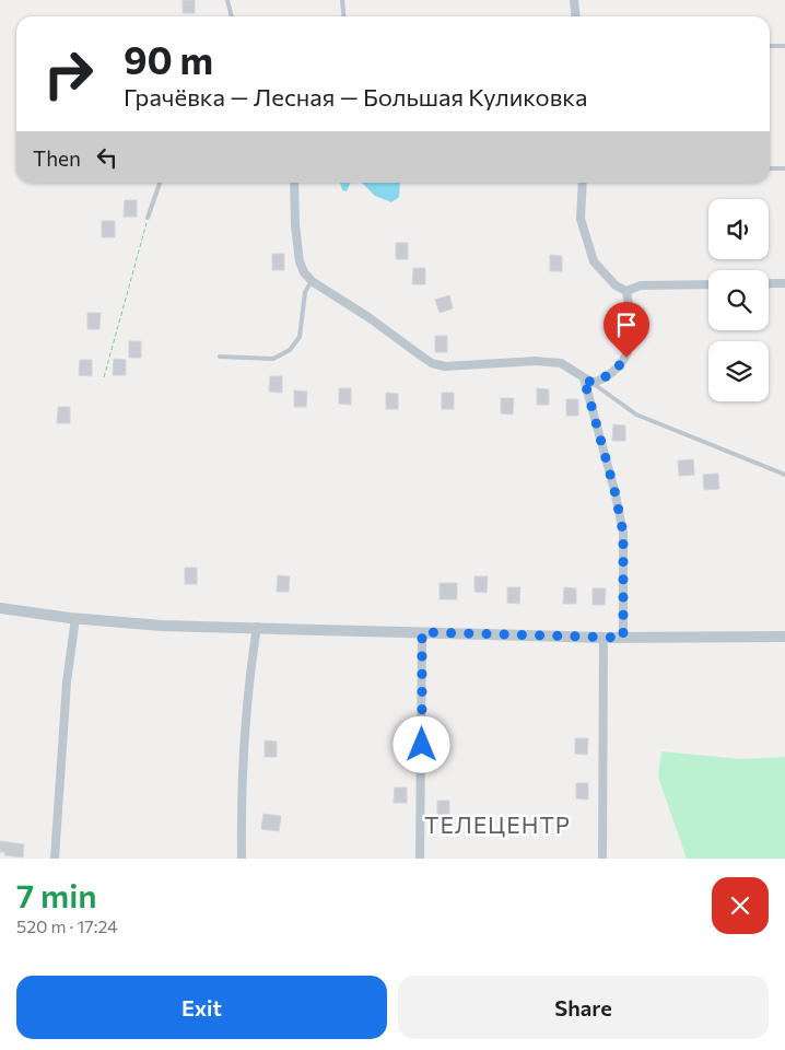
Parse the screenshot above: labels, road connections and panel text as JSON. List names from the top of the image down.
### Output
{
  "districts": ["ТЕЛЕЦЕНТР"],
  "page": {
    "turn": ["90 m", "Грачёвка — Лесная — Большая Куликовка"],
    "then": "Then",
    "heading": ["7 min", "520 m · 17:24"],
    "buttons": ["Exit", "Share"]
  }
}
